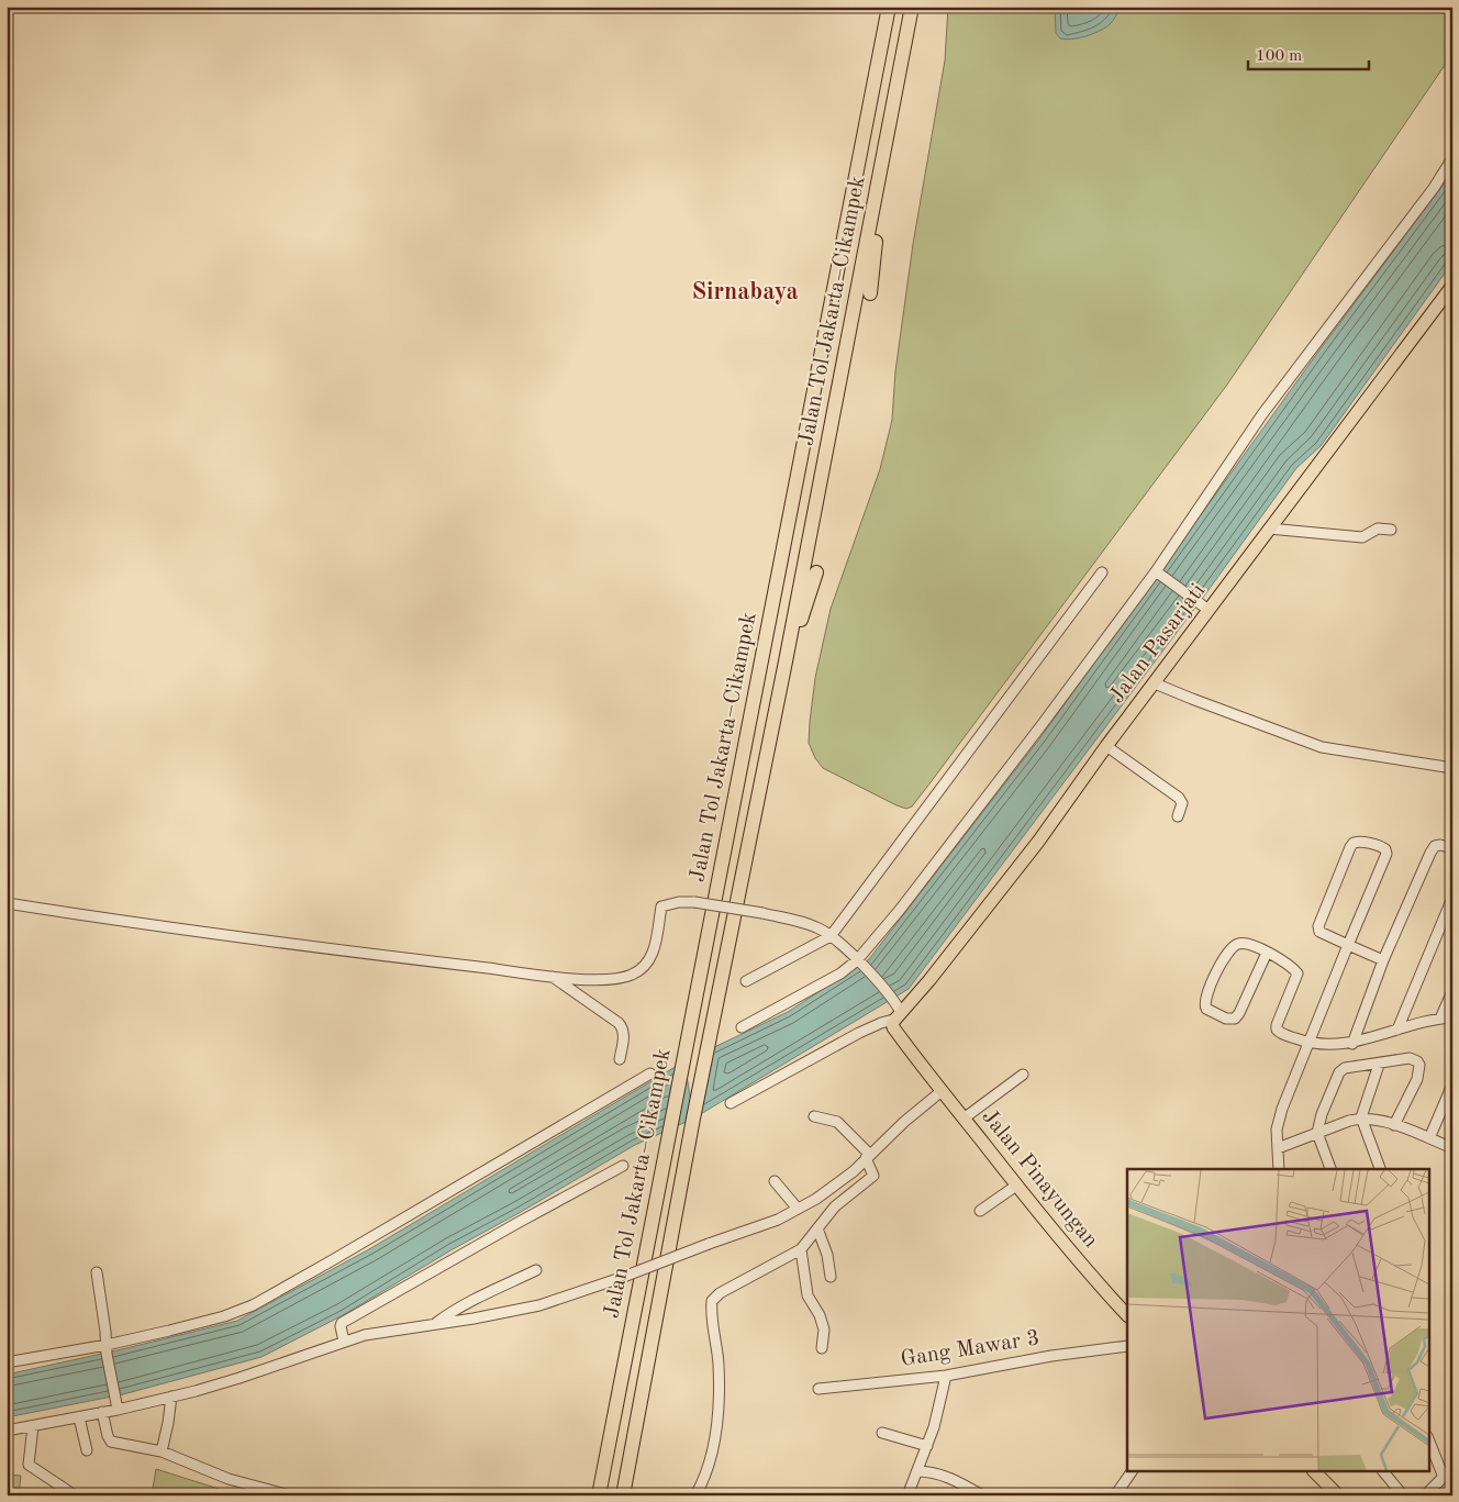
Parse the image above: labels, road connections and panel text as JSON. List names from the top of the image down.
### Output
{
  "streets": {
    "highway": ["Jalan Tol Jakarta–Cikampek"],
    "main road": ["Jalan Pasarjati", "Jalan Pinayungan"],
    "street": ["Gang Mawar 3"]
  },
  "crossings": [
    ["Jalan Pasarjati", "Jalan Pinayungan"]
  ],
  "districts": ["Sirnabaya"],
  "scale_bar": "100 m"
}
